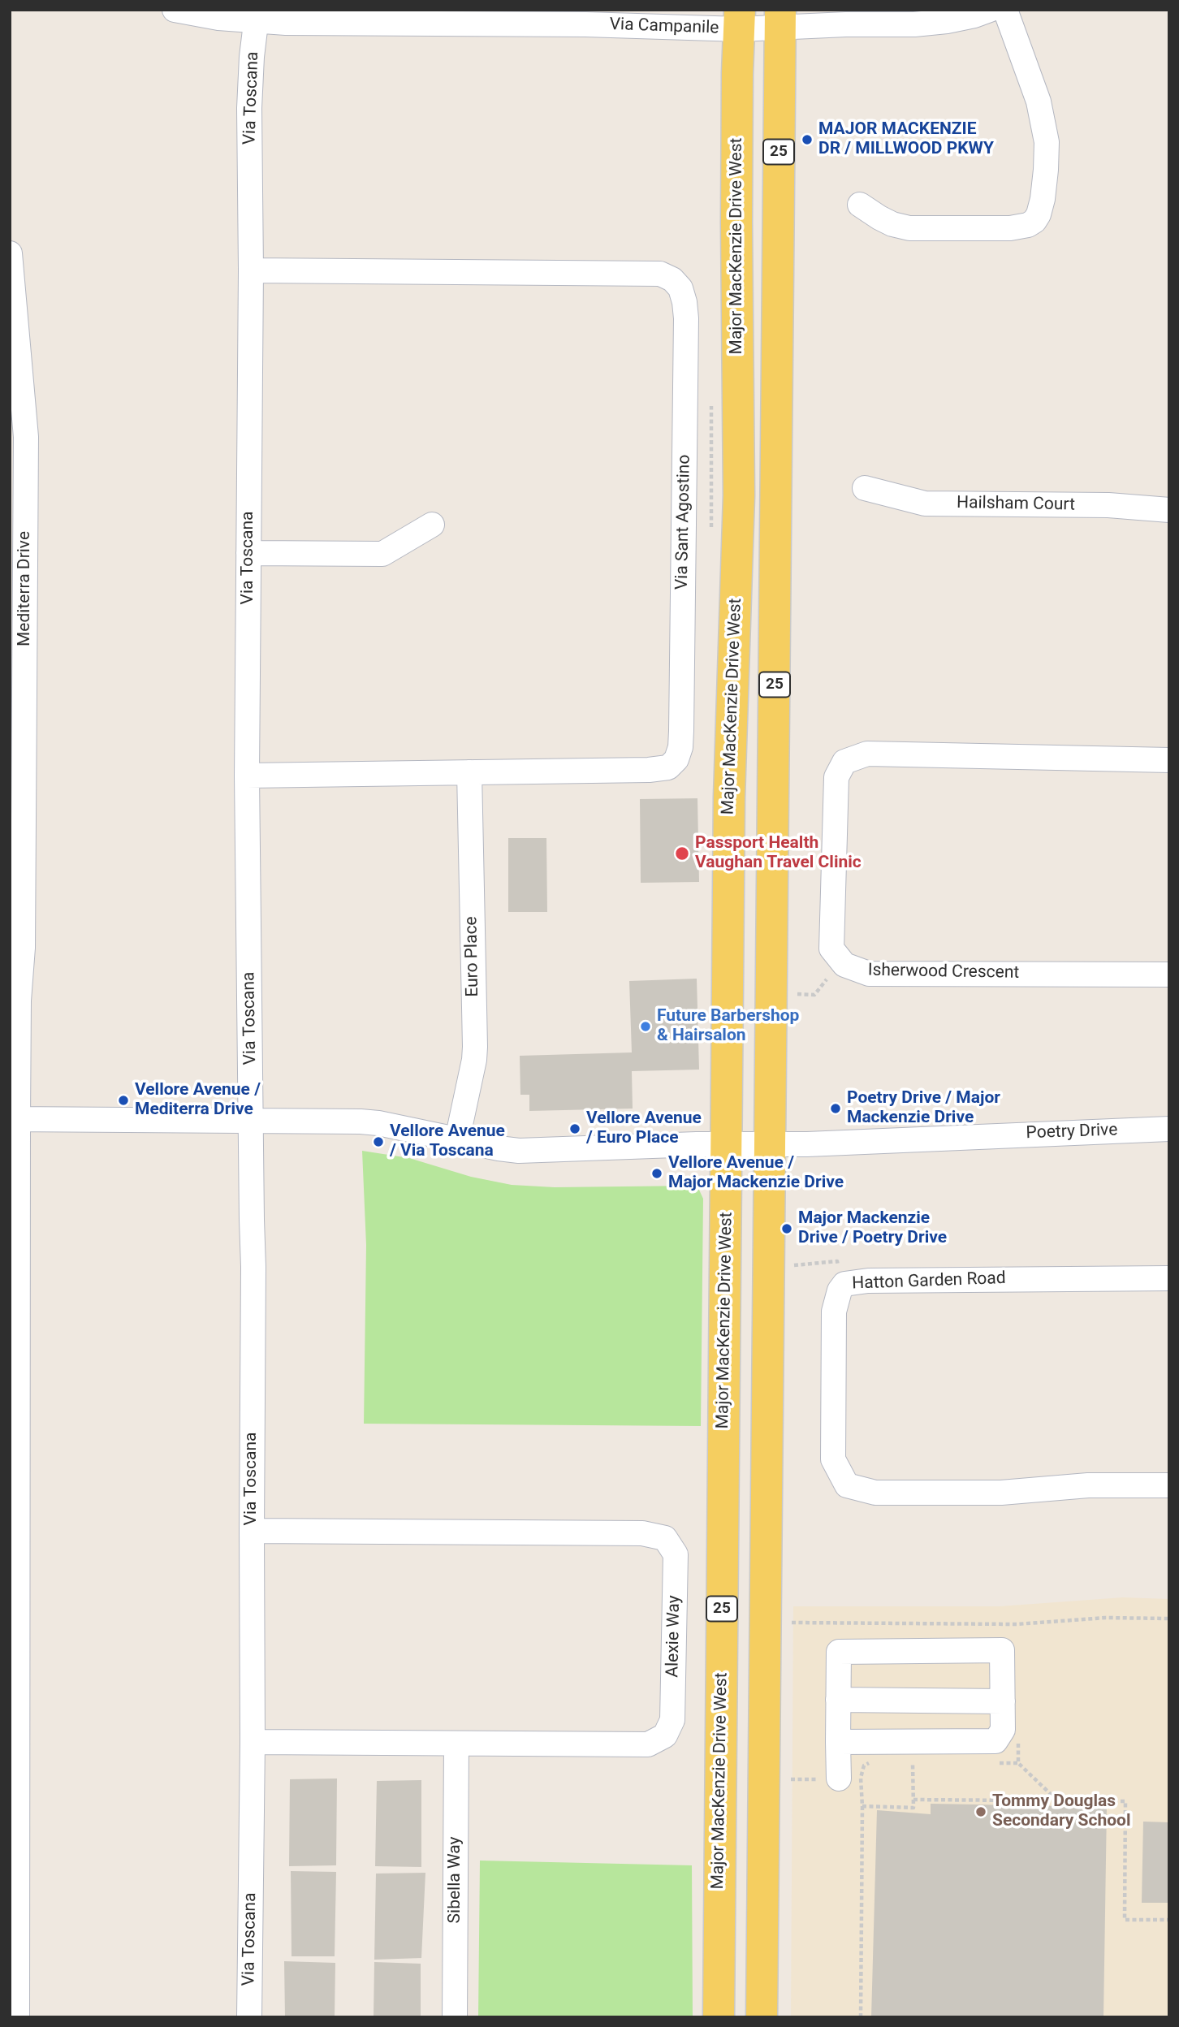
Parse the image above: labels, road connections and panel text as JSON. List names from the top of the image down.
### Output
{
  "streets": {
    "main road": ["25", "Major MacKenzie Drive West"],
    "street": [
      "Via Campanile",
      "Via Toscana",
      "Hailsham Court",
      "Via Sant Agostino",
      "Mediterra Drive",
      "Euro Place",
      "Isherwood Crescent",
      "Poetry Drive",
      "Hatton Garden Road",
      "Alexie Way",
      "Sibella Way"
    ]
  },
  "crossings": [
    ["Via Campanile", "Via Toscana"],
    ["Via Campanile", "25"],
    ["Via Campanile", "Major MacKenzie Drive West"],
    ["Via Toscana", "Via Sant Agostino"],
    ["Via Toscana", "Poetry Drive"],
    ["Via Toscana", "Alexie Way"],
    ["25", "Poetry Drive"],
    ["Major MacKenzie Drive West", "Poetry Drive"],
    ["Via Sant Agostino", "Euro Place"],
    ["Mediterra Drive", "Poetry Drive"],
    ["Euro Place", "Poetry Drive"],
    ["Alexie Way", "Sibella Way"]
  ],
  "places": [
    "MAJOR MACKENZIE DR / MILLWOOD PKWY",
    "Passport Health Vaughan Travel Clinic",
    "Future Barbershop & Hairsalon",
    "Vellore Avenue / Mediterra Drive",
    "Poetry Drive / Major Mackenzie Drive",
    "Vellore Avenue / Euro Place",
    "Vellore Avenue / Via Toscana",
    "Vellore Avenue / Major Mackenzie Drive",
    "Major Mackenzie Drive / Poetry Drive",
    "Tommy Douglas Secondary School"
  ]
}
